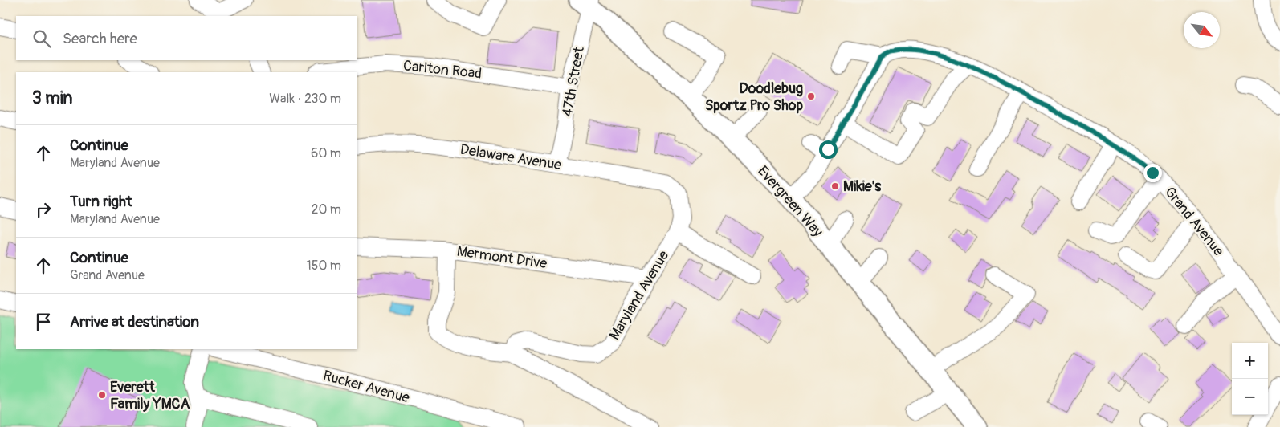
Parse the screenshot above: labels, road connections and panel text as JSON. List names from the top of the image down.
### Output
{
  "streets": {
    "main road": ["Evergreen Way"],
    "street": [
      "Carlton Road",
      "47th Street",
      "Delaware Avenue",
      "Grand Avenue",
      "Mermont Drive",
      "Maryland Avenue",
      "Rucker Avenue"
    ]
  },
  "crossings": [
    ["Carlton Road", "47th Street"],
    ["47th Street", "Delaware Avenue"],
    ["47th Street", "Evergreen Way"],
    ["Delaware Avenue", "Maryland Avenue"],
    ["Mermont Drive", "Maryland Avenue"]
  ],
  "places": ["Doodlebug Sportz Pro Shop", "Mikie's", "Everett Family YMCA"],
  "north": "bottom right",
  "page": {
    "search": "Search here",
    "heading": ["3 min", "Walk · 230 m"],
    "list": [
      ["Continue", "Maryland Avenue", "60 m"],
      ["Turn right", "Maryland Avenue", "20 m"],
      ["Continue", "Grand Avenue", "150 m"],
      "Arrive at destination"
    ],
    "map_buttons": ["+", "−"]
  }
}
